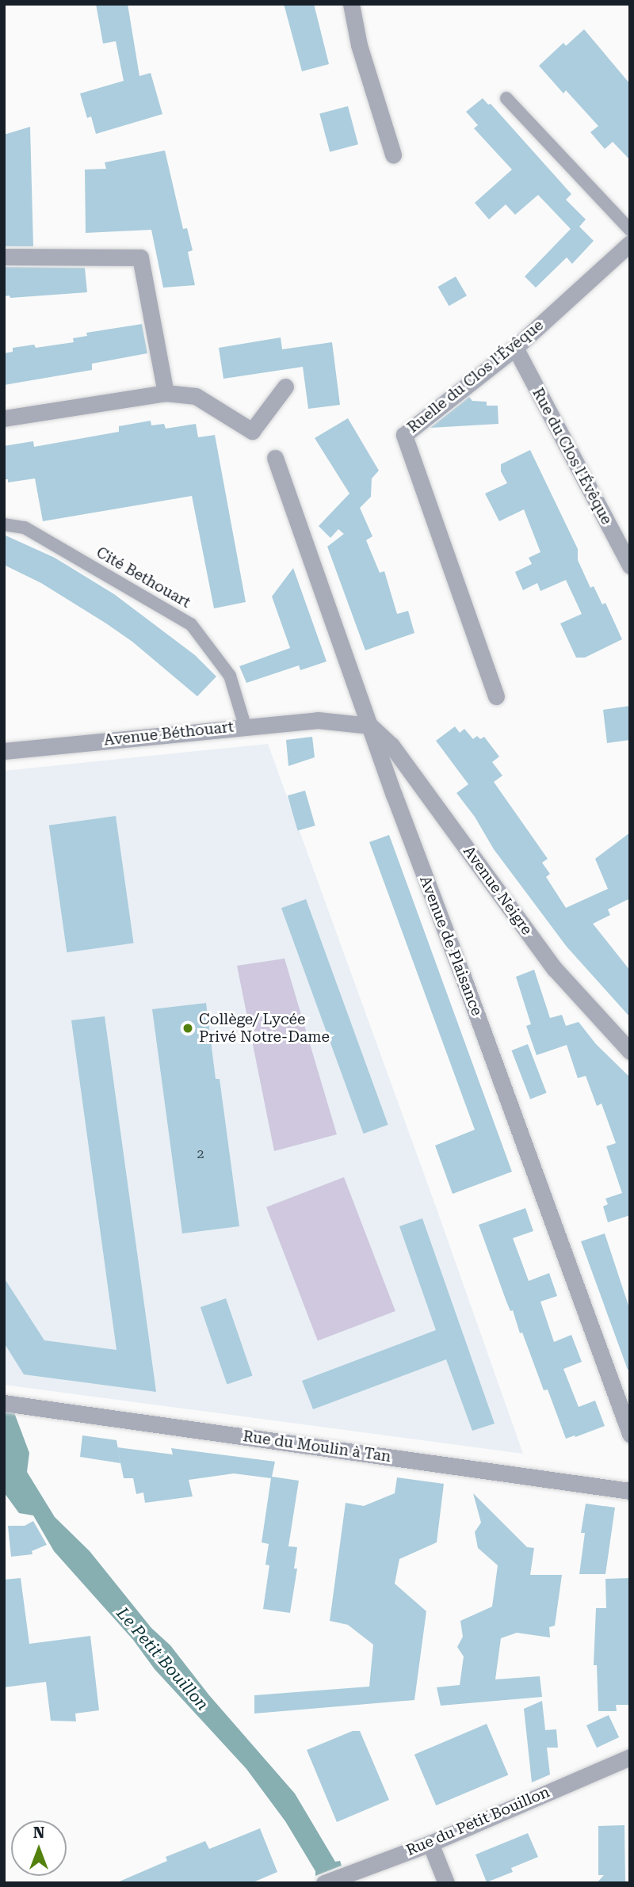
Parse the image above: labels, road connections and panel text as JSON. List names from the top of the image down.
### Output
{
  "streets": {
    "street": [
      "Ruelle du Clos l'Évêque",
      "Rue du Clos l'Évêque",
      "Avenue Béthouart",
      "Avenue Neigre",
      "Avenue de Plaisance",
      "Rue du Moulin à Tan",
      "Rue du Petit Bouillon"
    ],
    "lane": ["Cité Bethouart"]
  },
  "crossings": [
    ["Ruelle du Clos l'Évêque", "Rue du Clos l'Évêque"],
    ["Cité Bethouart", "Avenue Béthouart"],
    ["Avenue Béthouart", "Avenue Neigre"],
    ["Avenue Béthouart", "Avenue de Plaisance"],
    ["Avenue Neigre", "Avenue de Plaisance"]
  ],
  "water": ["Le Petit Bouillon"],
  "places": ["Collège/ Lycée Privé Notre-Dame"],
  "house_numbers": ["2"],
  "north": "top"
}
